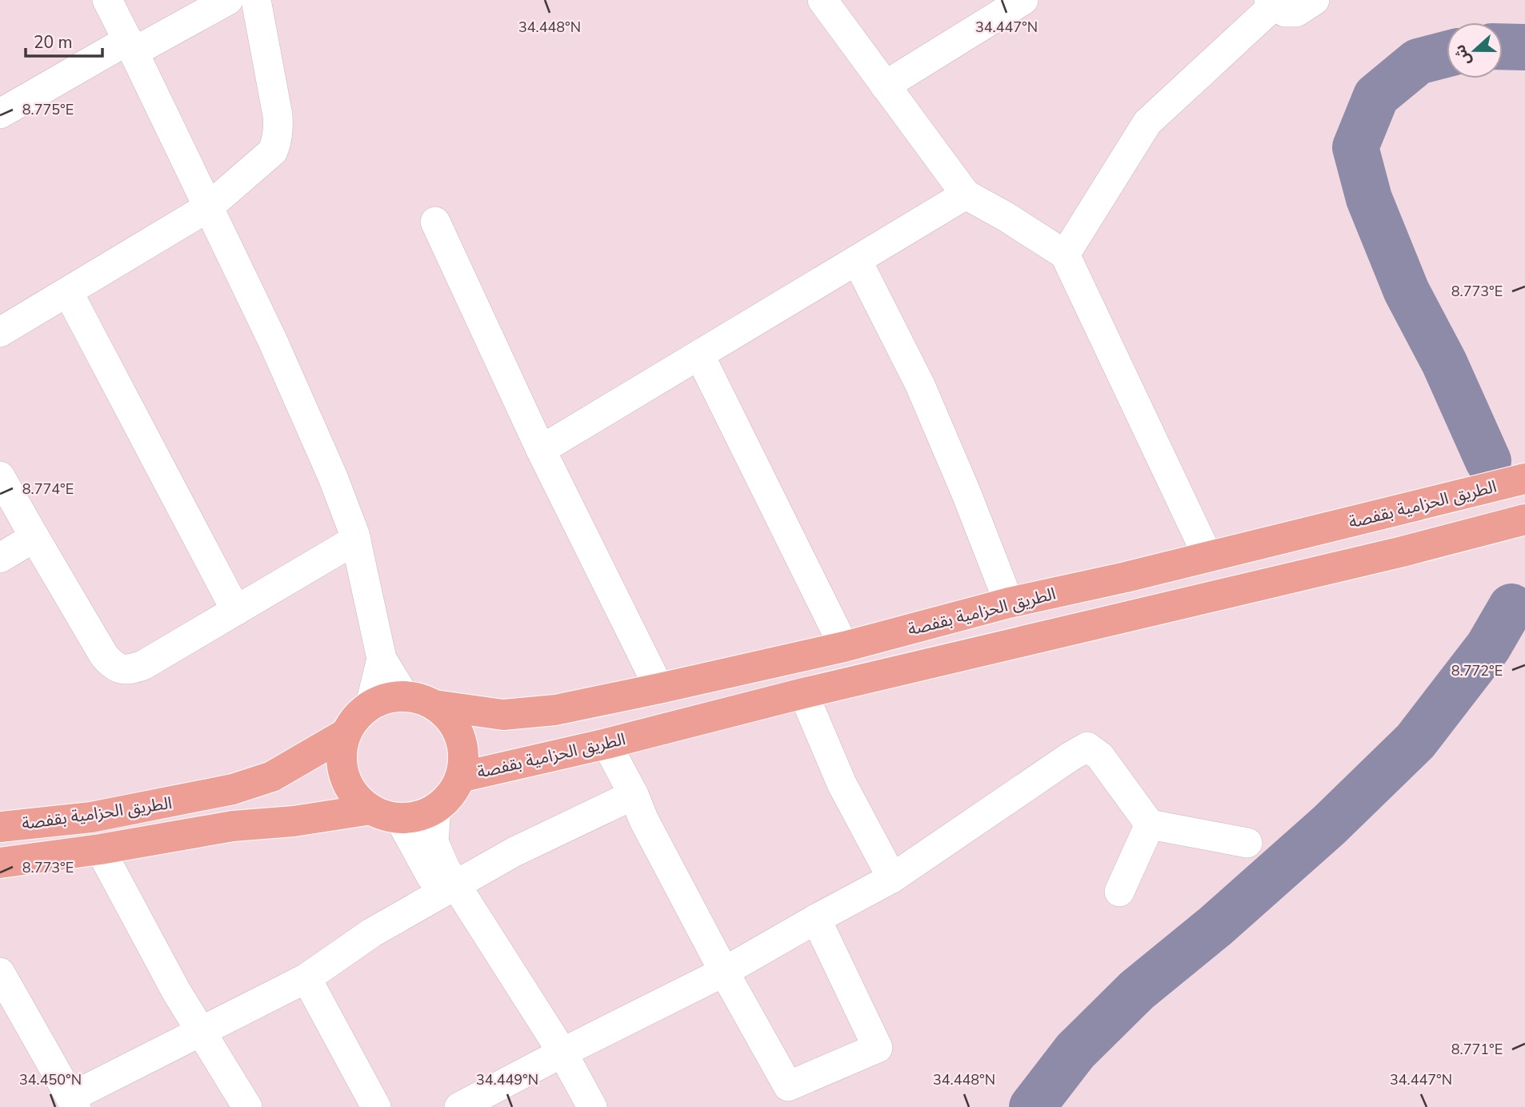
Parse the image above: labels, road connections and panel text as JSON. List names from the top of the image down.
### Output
{
  "streets": {
    "main road": ["الطريق الحزامية بقفصة"]
  },
  "scale_bar": "20 m",
  "north": "left",
  "coordinates": [
    "34.448°N",
    "34.447°N",
    "8.775°E",
    "8.773°E",
    "8.774°E",
    "8.772°E",
    "8.771°E",
    "34.450°N",
    "34.449°N"
  ]
}
